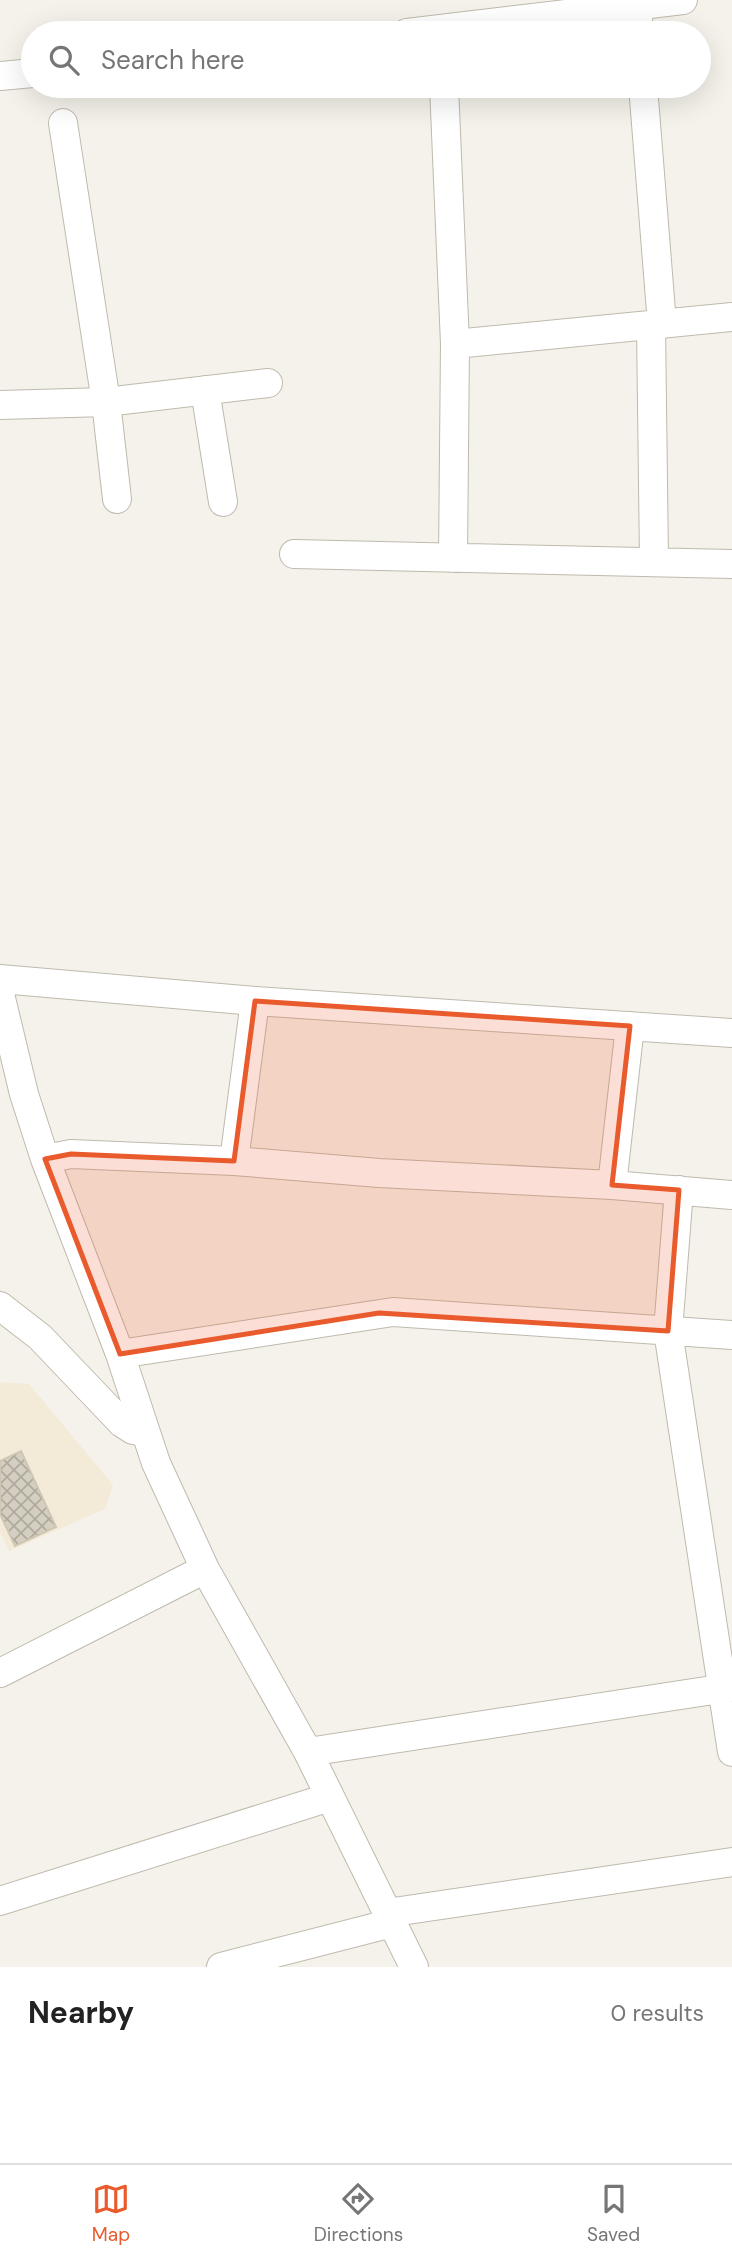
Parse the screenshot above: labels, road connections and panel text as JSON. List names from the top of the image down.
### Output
{
  "page": {
    "search": "Search here",
    "heading": ["Nearby", "0 results"],
    "nav": ["Map", "Directions", "Saved"]
  }
}
